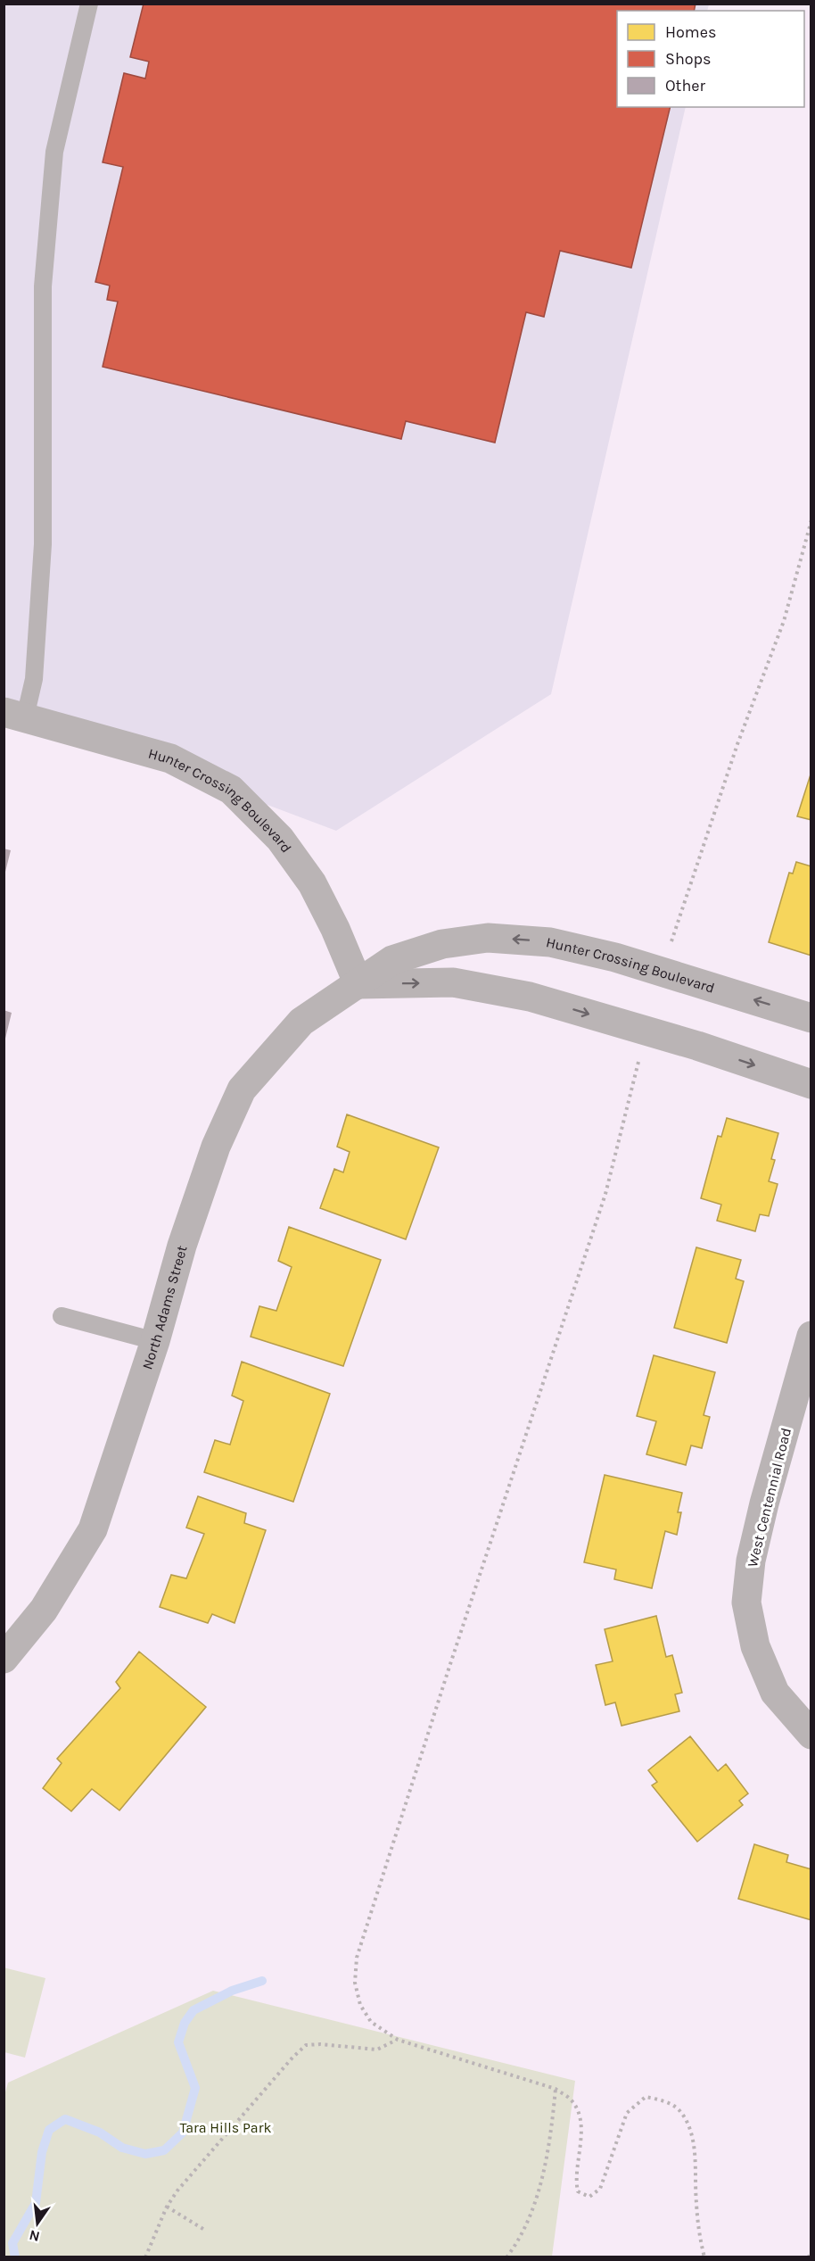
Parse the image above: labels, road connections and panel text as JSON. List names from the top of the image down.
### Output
{
  "streets": {
    "street": ["Hunter Crossing Boulevard", "North Adams Street", "West Centennial Road"]
  },
  "crossings": [
    ["Hunter Crossing Boulevard", "North Adams Street"]
  ],
  "parks": ["Tara Hills Park"],
  "legend": ["Homes", "Shops", "Other"],
  "north": "bottom"
}
